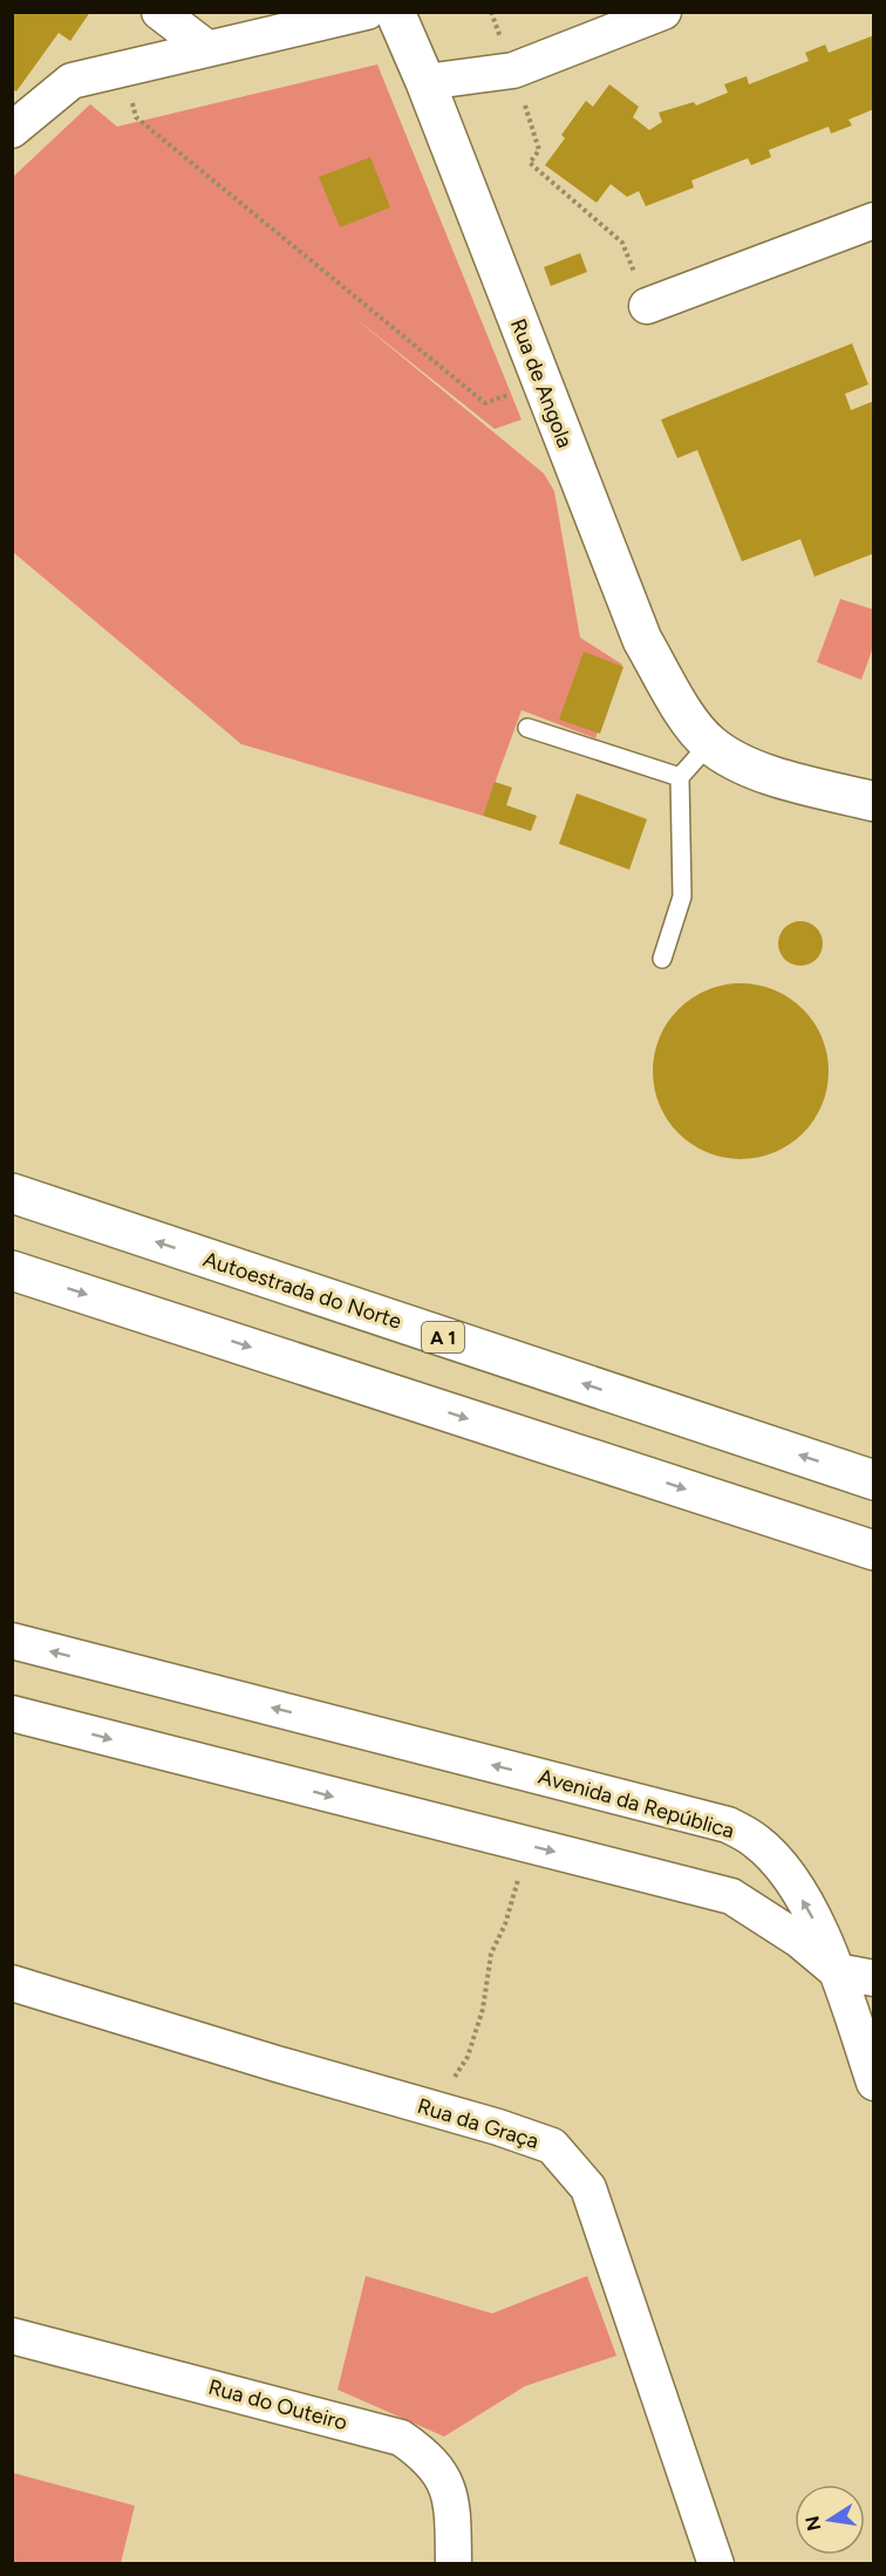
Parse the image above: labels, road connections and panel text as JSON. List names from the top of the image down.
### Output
{
  "streets": {
    "main road": ["Rua de Angola", "Autoestrada do Norte", "A 1"],
    "street": ["Avenida da República", "Rua da Graça", "Rua do Outeiro"]
  },
  "north": "left"
}
